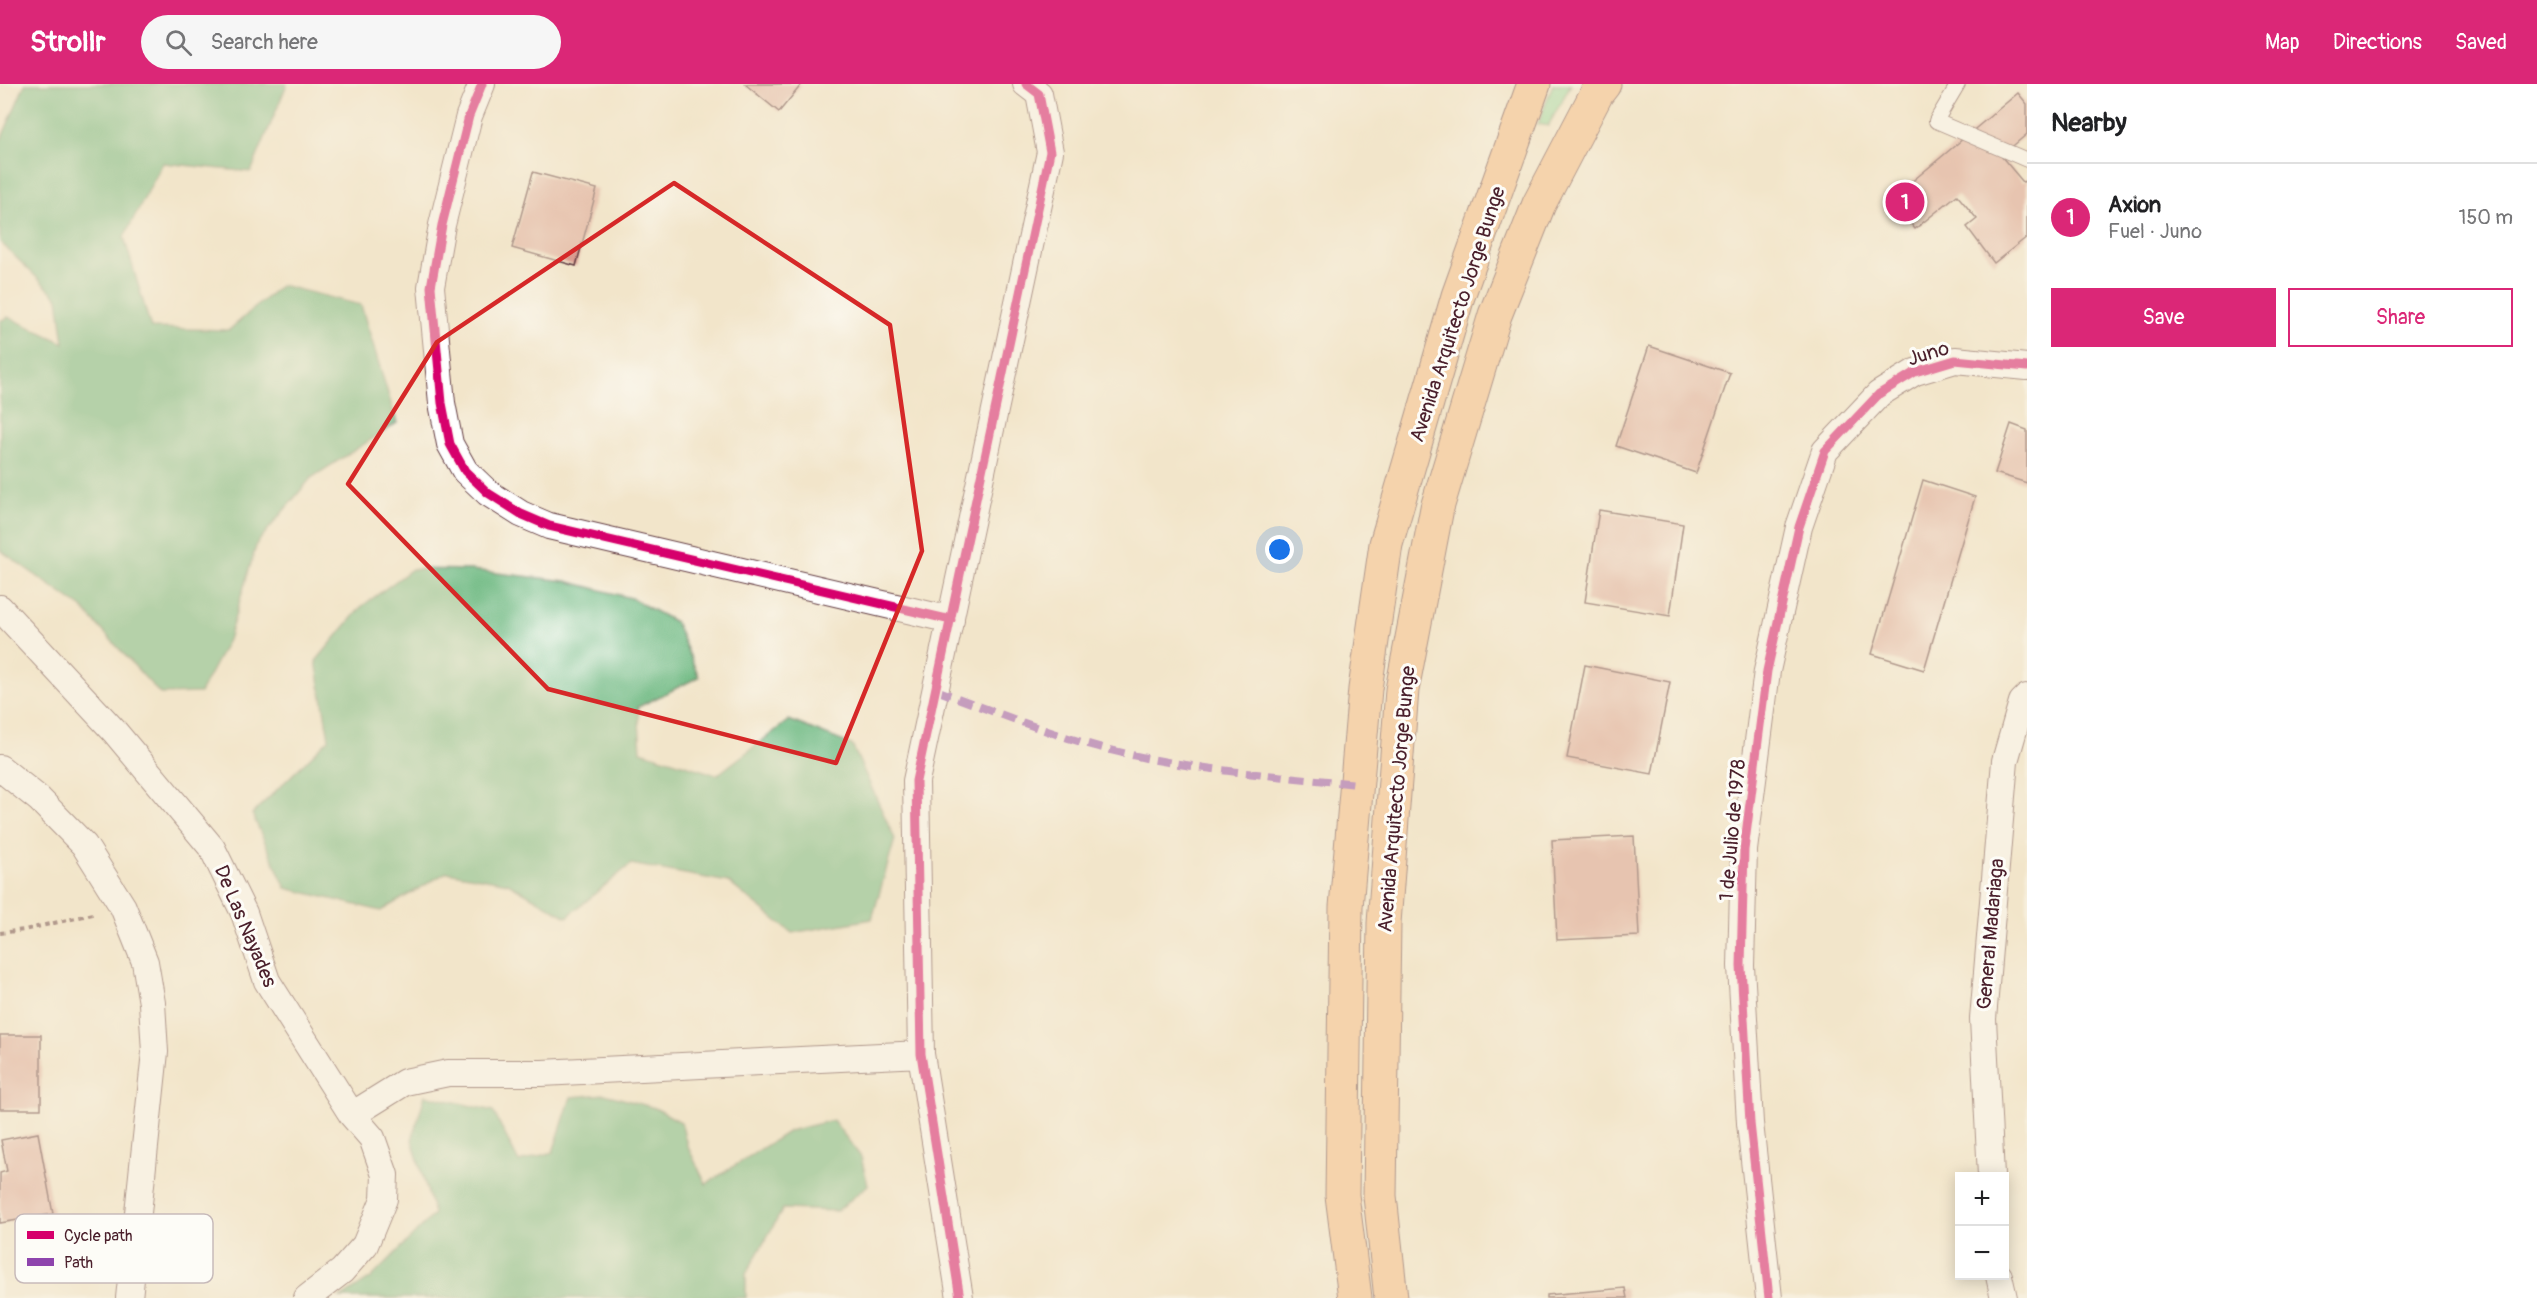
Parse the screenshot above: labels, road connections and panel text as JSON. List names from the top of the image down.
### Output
{
  "streets": {
    "main road": ["Avenida Arquitecto Jorge Bunge"],
    "street": [
      "Juno",
      "1 de Julio de 1978",
      "De Las Nayades",
      "General Madariaga"
    ]
  },
  "crossings": [
    ["Juno", "1 de Julio de 1978"]
  ],
  "legend": ["Cycle path", "Path"],
  "page": {
    "header": "Strollr",
    "search": "Search here",
    "nav": ["Map", "Directions", "Saved"],
    "heading": "Nearby",
    "list": [
      {
        "mark": "1",
        "name": "Axion",
        "note": "Fuel · Juno",
        "value": "150 m"
      }
    ],
    "pins": "1",
    "buttons": ["Save", "Share"],
    "map_buttons": ["+", "−"]
  }
}
